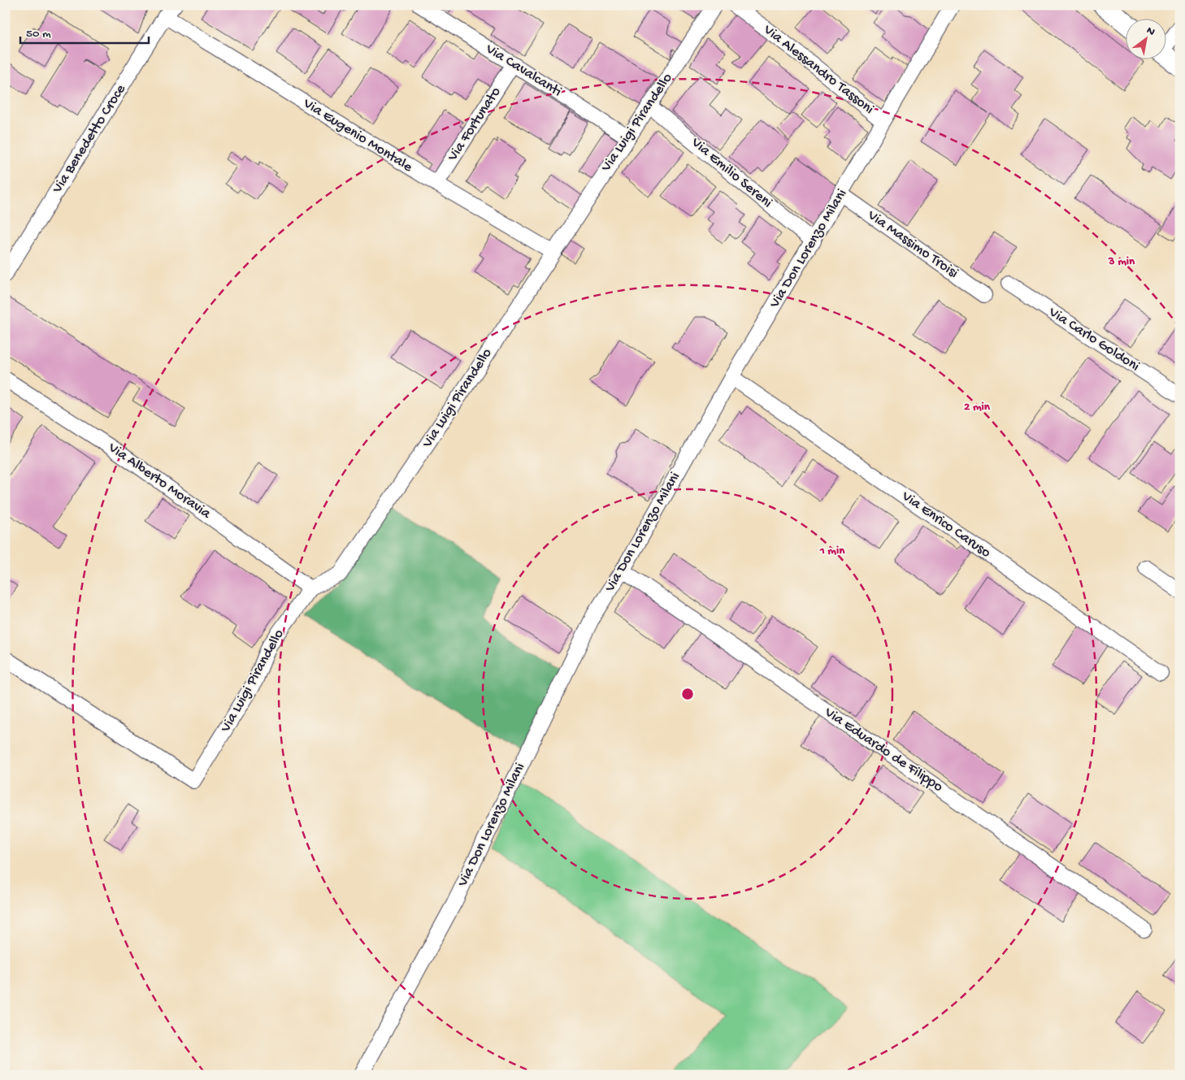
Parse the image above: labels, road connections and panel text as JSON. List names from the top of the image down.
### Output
{
  "streets": {
    "street": [
      "Via Alessandro Tassoni",
      "Via Cavalcanti",
      "Via Luigi Pirandello",
      "Via Fortunato",
      "Via Eugenio Montale",
      "Via Benedetto Croce",
      "Via Emilio Sereni",
      "Via Massimo Troisi",
      "Via Don Lorenzo Milani",
      "Via Carlo Goldoni",
      "Via Alberto Moravia",
      "Via Enrico Caruso",
      "Via Eduardo de Filippo"
    ]
  },
  "crossings": [
    ["Via Alessandro Tassoni", "Via Don Lorenzo Milani"],
    ["Via Cavalcanti", "Via Luigi Pirandello"],
    ["Via Cavalcanti", "Via Fortunato"],
    ["Via Luigi Pirandello", "Via Eugenio Montale"],
    ["Via Luigi Pirandello", "Via Emilio Sereni"],
    ["Via Luigi Pirandello", "Via Alberto Moravia"],
    ["Via Fortunato", "Via Eugenio Montale"],
    ["Via Eugenio Montale", "Via Benedetto Croce"],
    ["Via Emilio Sereni", "Via Don Lorenzo Milani"],
    ["Via Massimo Troisi", "Via Don Lorenzo Milani"],
    ["Via Don Lorenzo Milani", "Via Enrico Caruso"],
    ["Via Don Lorenzo Milani", "Via Eduardo de Filippo"]
  ],
  "scale_bar": "50 m",
  "north": "top right",
  "rings": ["3 min", "2 min", "1 min"]
}
